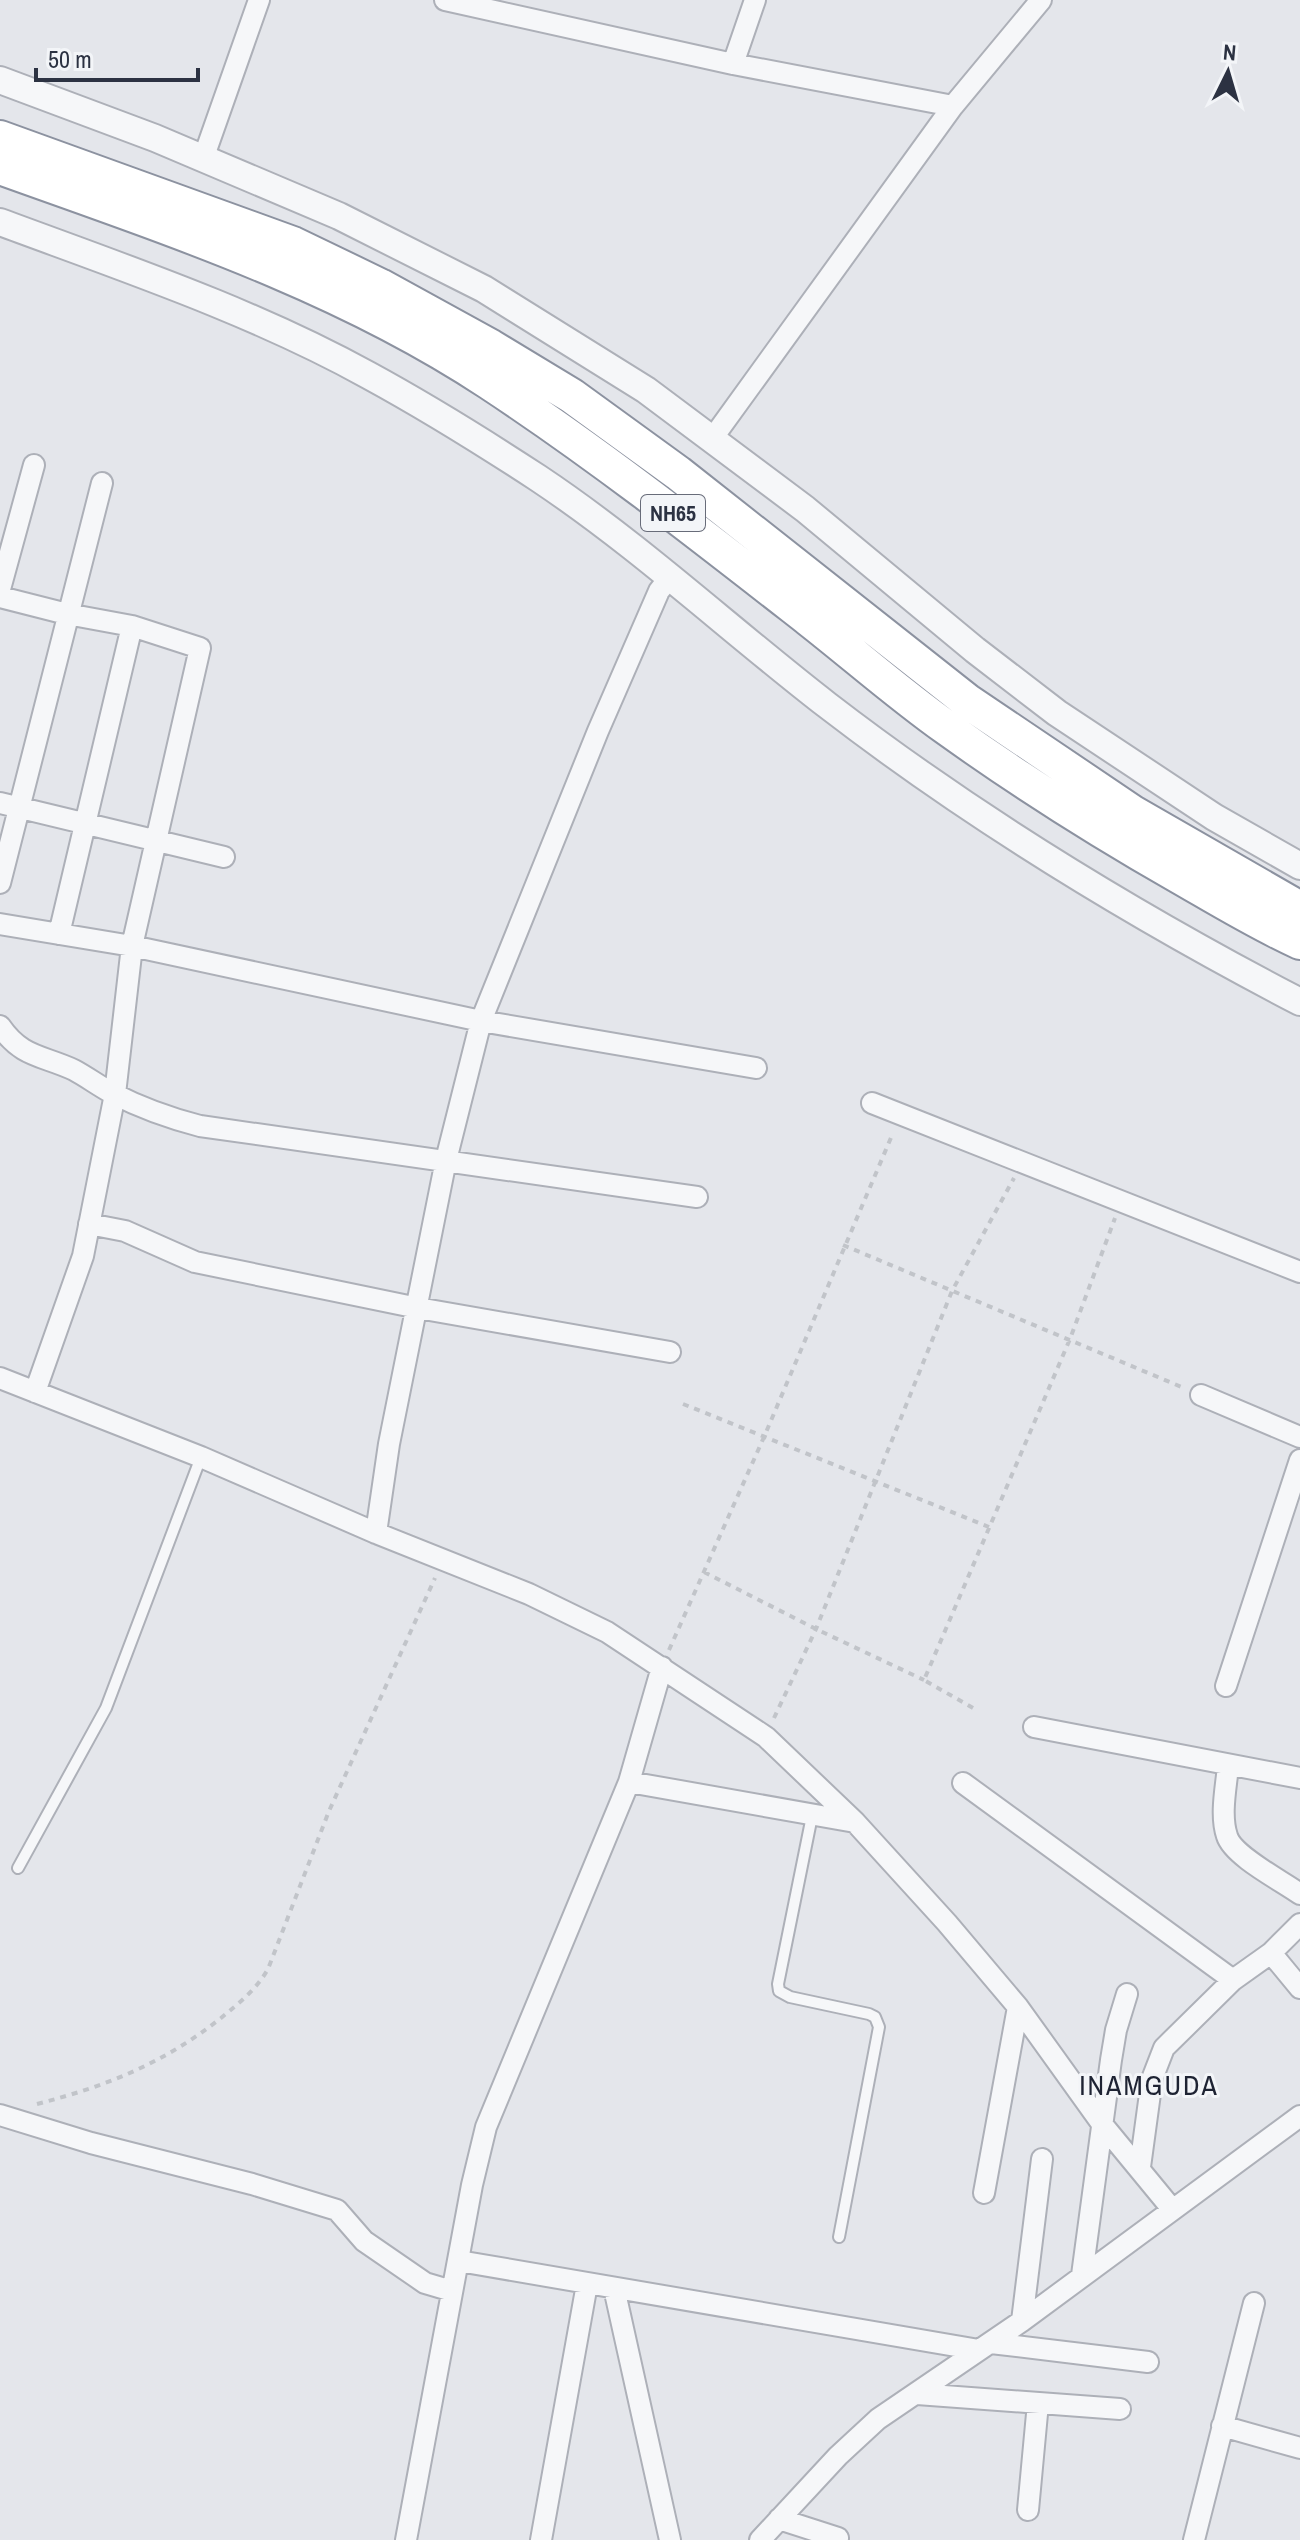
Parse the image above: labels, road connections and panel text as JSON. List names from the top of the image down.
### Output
{
  "streets": {
    "highway": ["NH65"]
  },
  "districts": ["INAMGUDA"],
  "scale_bar": "50 m",
  "north": "top"
}
